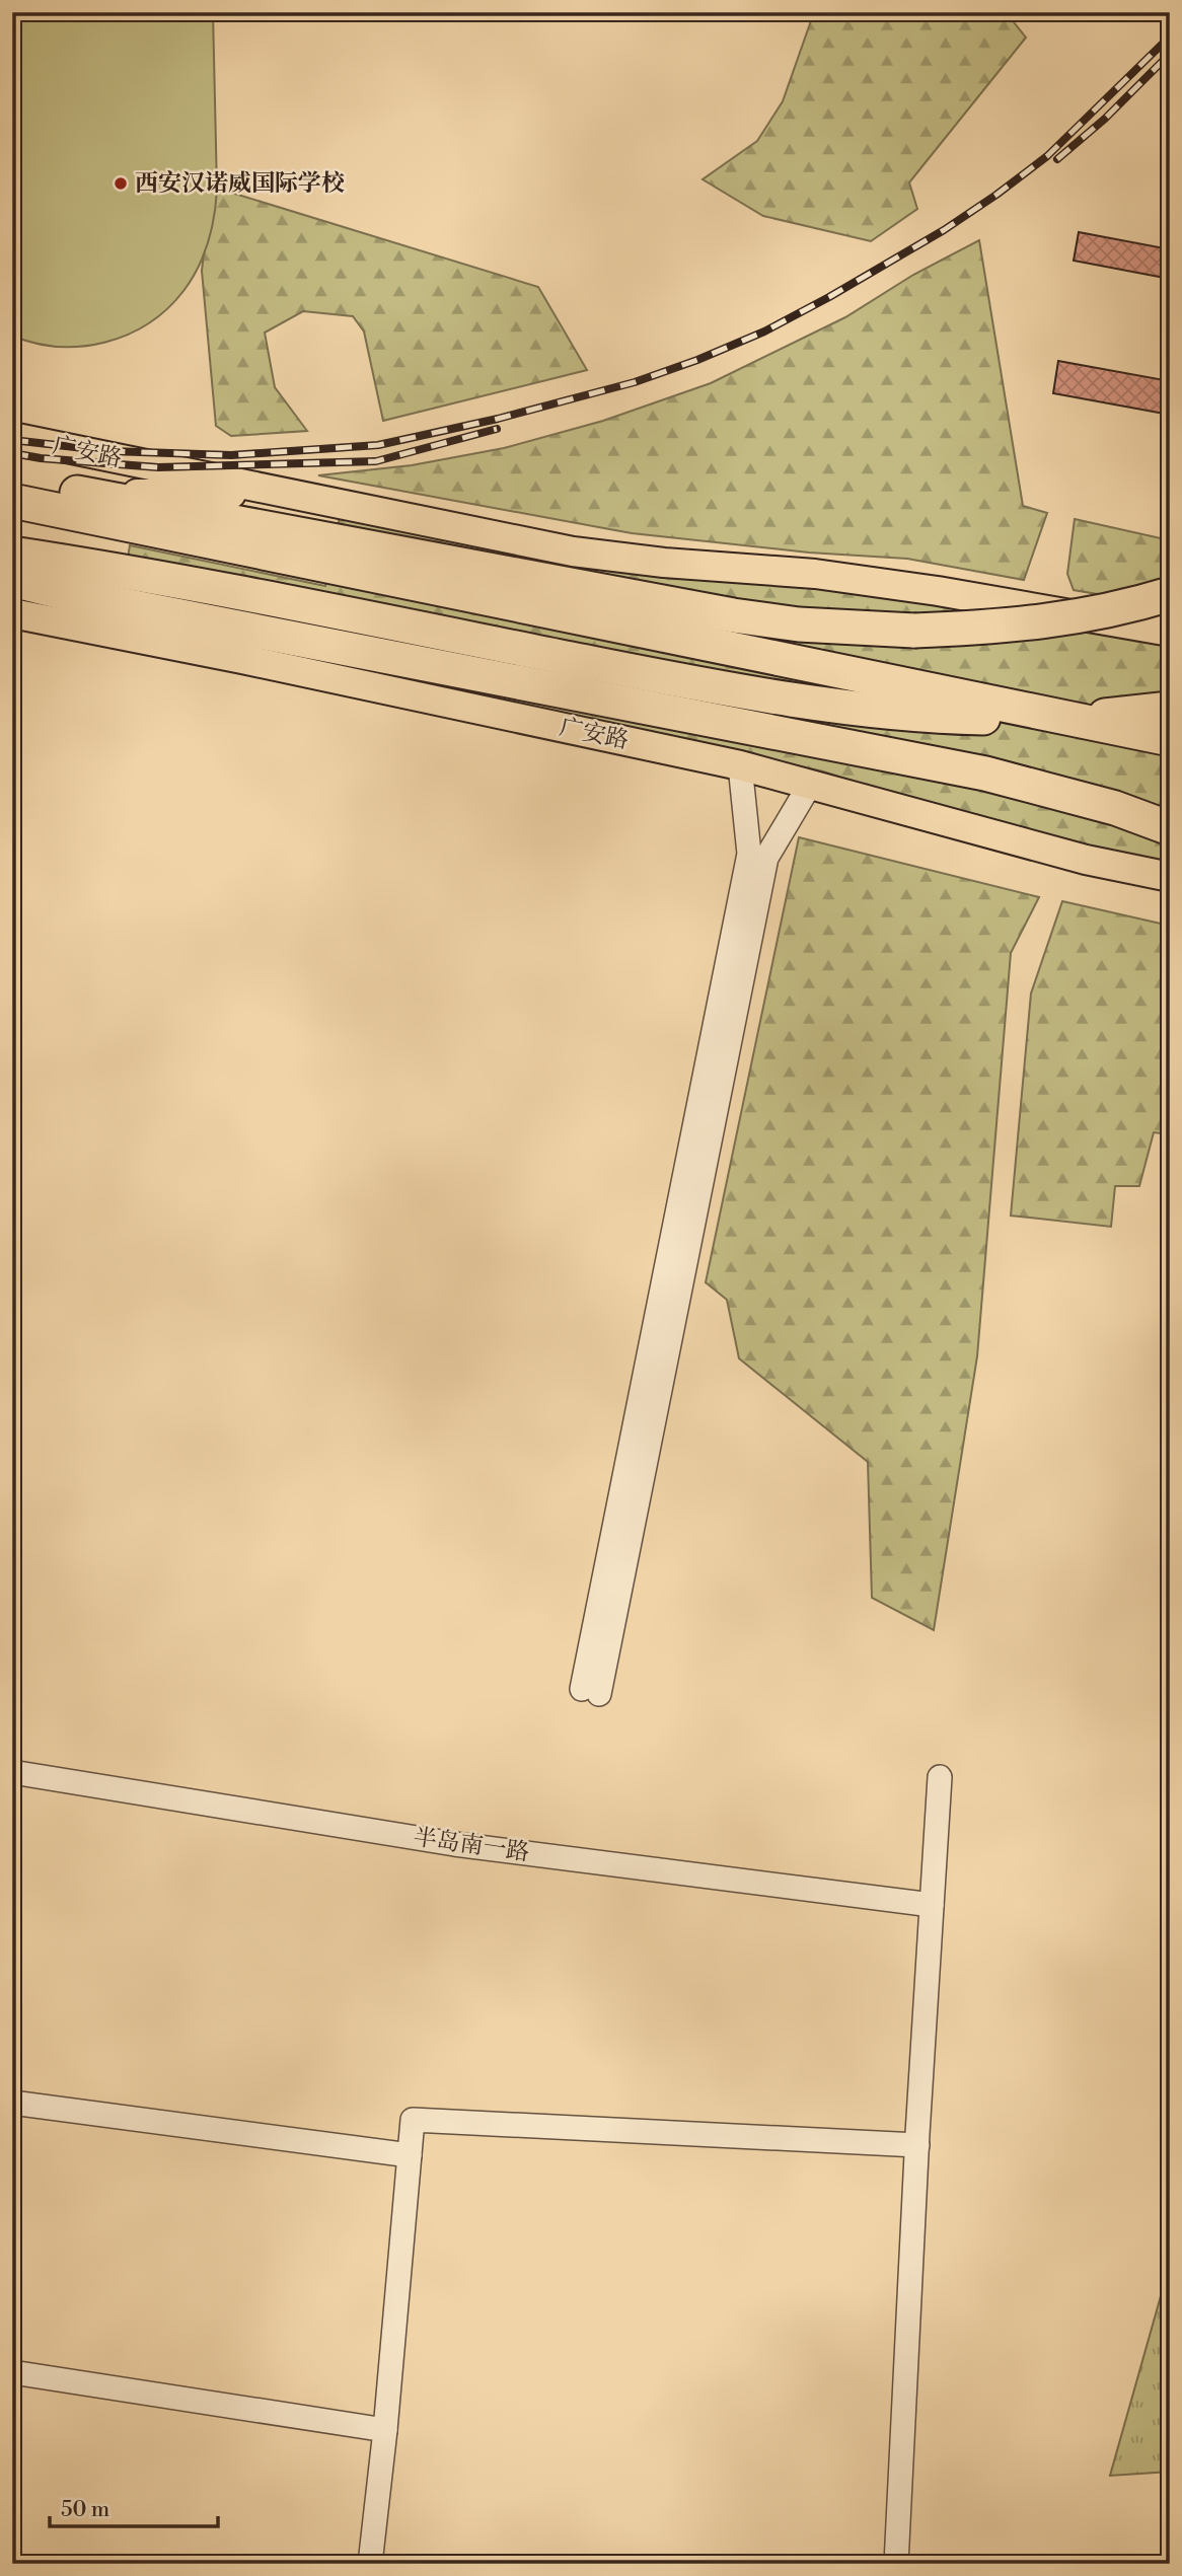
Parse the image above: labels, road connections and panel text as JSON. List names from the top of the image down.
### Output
{
  "streets": {
    "main road": ["广安路"],
    "street": ["半岛南一路"]
  },
  "places": ["西安汉诺威国际学校"],
  "scale_bar": "50 m"
}
